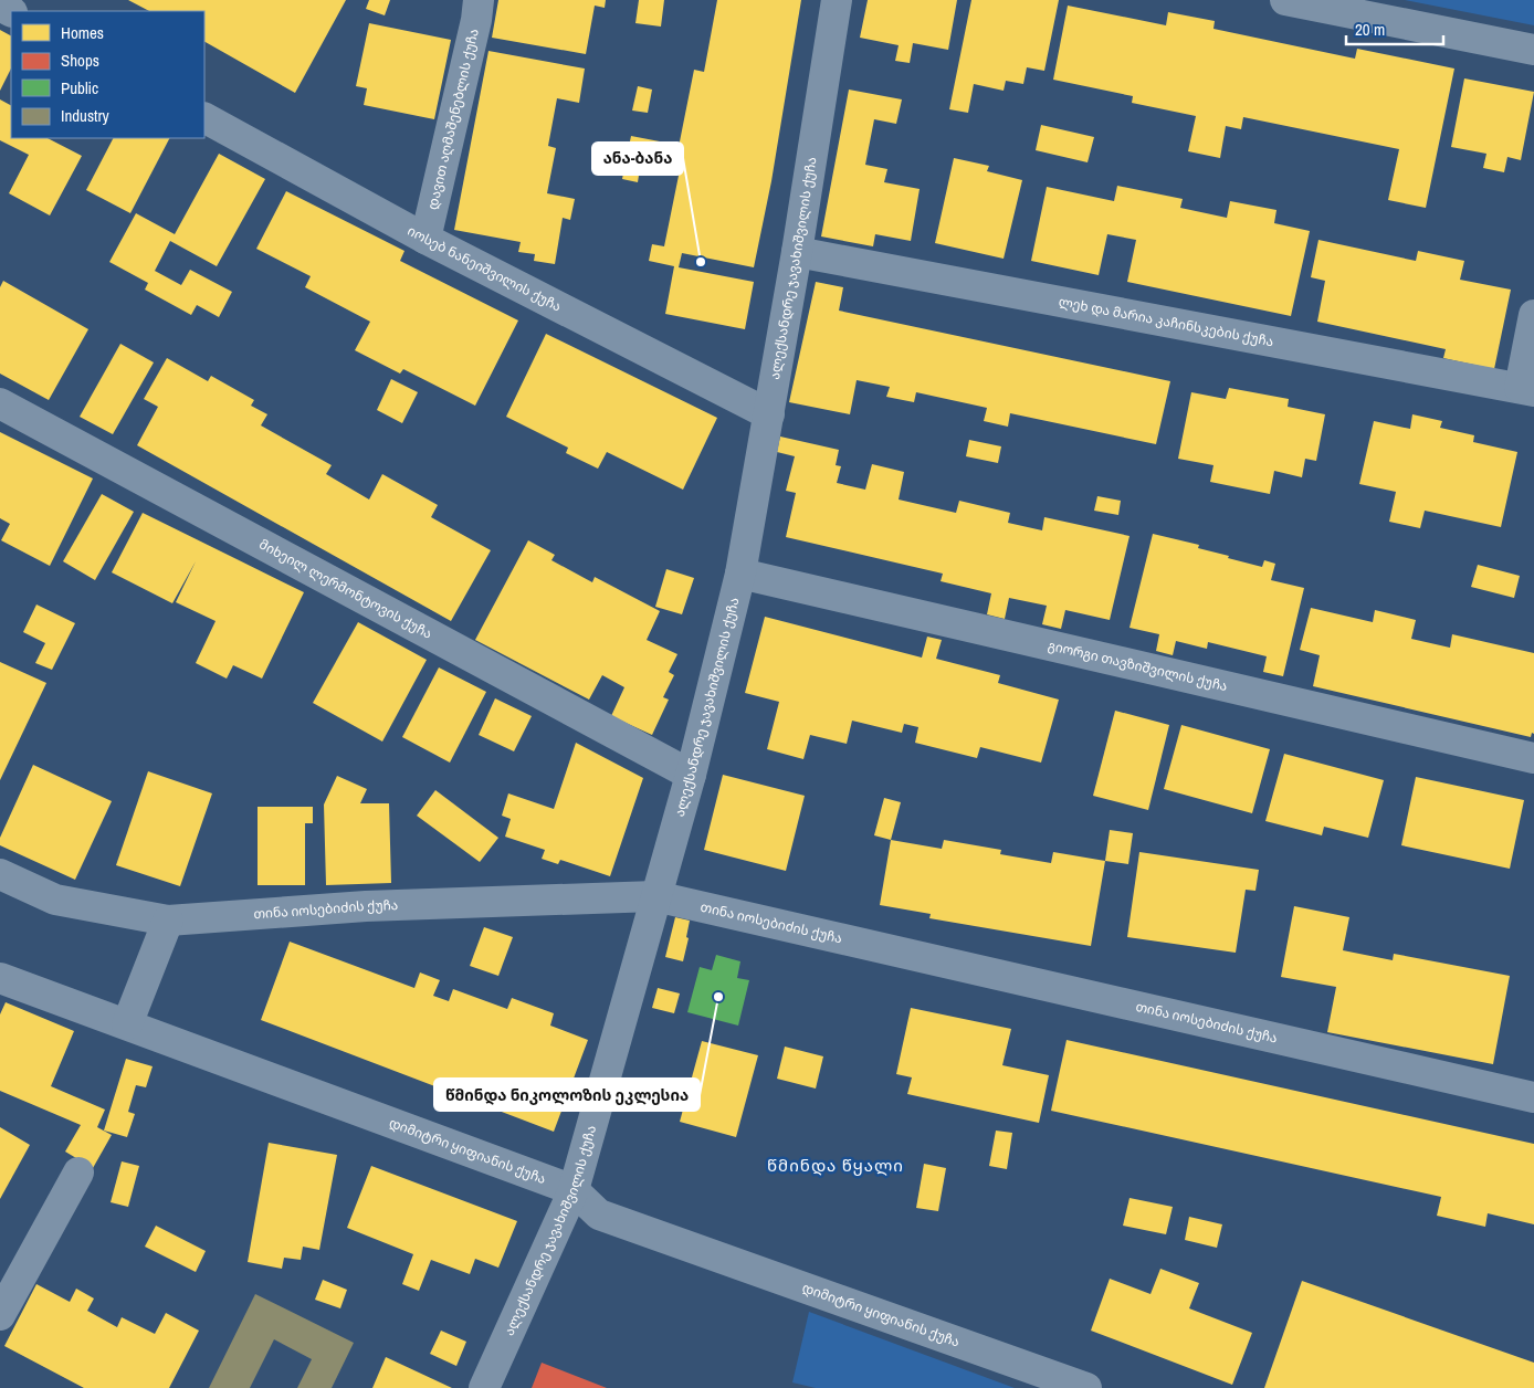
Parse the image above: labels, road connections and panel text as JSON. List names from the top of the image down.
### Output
{
  "streets": {
    "street": [
      "დავით აღმაშენებლის ქუჩა",
      "ალექსანდრე ჯავახიშვილის ქუჩა",
      "იოსებ ნანეიშვილის ქუჩა",
      "ლეხ და მარია კაჩინსკების ქუჩა",
      "მიხეილ ლერმონტოვის ქუჩა",
      "გიორგი თავზიშვილის ქუჩა",
      "თინა იოსებიძის ქუჩა",
      "დიმიტრი ყიფიანის ქუჩა"
    ]
  },
  "crossings": [
    ["დავით აღმაშენებლის ქუჩა", "იოსებ ნანეიშვილის ქუჩა"],
    ["ალექსანდრე ჯავახიშვილის ქუჩა", "იოსებ ნანეიშვილის ქუჩა"],
    ["ალექსანდრე ჯავახიშვილის ქუჩა", "ლეხ და მარია კაჩინსკების ქუჩა"],
    ["ალექსანდრე ჯავახიშვილის ქუჩა", "მიხეილ ლერმონტოვის ქუჩა"],
    ["ალექსანდრე ჯავახიშვილის ქუჩა", "გიორგი თავზიშვილის ქუჩა"],
    ["ალექსანდრე ჯავახიშვილის ქუჩა", "თინა იოსებიძის ქუჩა"],
    ["ალექსანდრე ჯავახიშვილის ქუჩა", "დიმიტრი ყიფიანის ქუჩა"]
  ],
  "districts": ["წმინდა წყალი"],
  "places": ["ანა-ბანა", "წმინდა ნიკოლოზის ეკლესია"],
  "legend": [
    "Homes",
    "Shops",
    "Public",
    "Industry"
  ],
  "scale_bar": "20 m"
}
